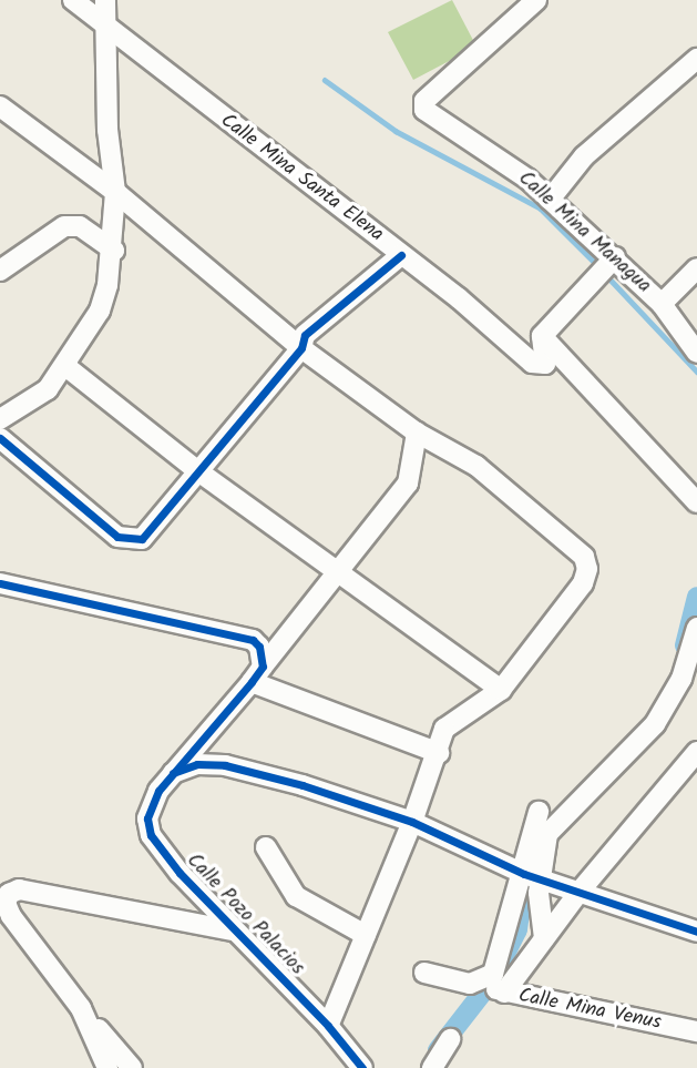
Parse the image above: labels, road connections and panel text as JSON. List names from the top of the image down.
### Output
{
  "streets": {
    "street": [
      "Calle Mina Santa Elena",
      "Calle Mina Managua",
      "Calle Pozo Palacios",
      "Calle Mina Venus"
    ]
  }
}
